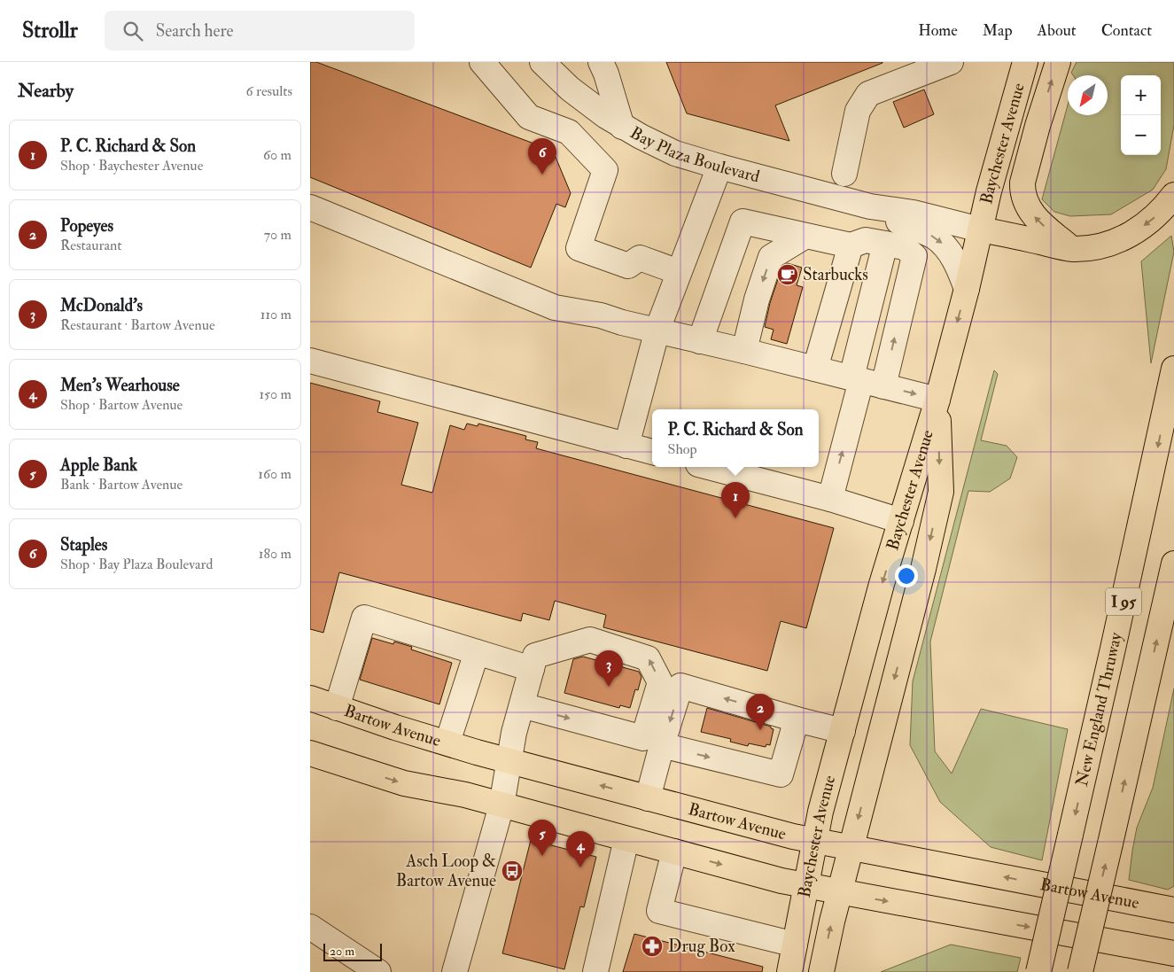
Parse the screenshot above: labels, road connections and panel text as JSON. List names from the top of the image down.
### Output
{
  "streets": {
    "main road": [
      "Baychester Avenue",
      "I 95",
      "New England Thruway",
      "Bartow Avenue"
    ],
    "street": ["Bay Plaza Boulevard"]
  },
  "crossings": [
    ["Baychester Avenue", "Bay Plaza Boulevard"],
    ["Baychester Avenue", "Bartow Avenue"]
  ],
  "places": {
    "cafe": ["Starbucks"],
    "bus stop": ["Asch Loop & Bartow Avenue"],
    "pharmacy": ["Drug Box"]
  },
  "scale_bar": "20 m",
  "north": "bottom left",
  "page": {
    "header": "Strollr",
    "search": "Search here",
    "nav": [
      "Home",
      "Map",
      "About",
      "Contact"
    ],
    "heading": ["Nearby", "6 results"],
    "map_buttons": ["+", "−"],
    "list": [
      {
        "mark": "1",
        "name": "P. C. Richard & Son",
        "note": "Shop · Baychester Avenue",
        "value": "60 m"
      },
      {
        "mark": "2",
        "name": "Popeyes",
        "note": "Restaurant",
        "value": "70 m"
      },
      {
        "mark": "3",
        "name": "McDonald's",
        "note": "Restaurant · Bartow Avenue",
        "value": "110 m"
      },
      {
        "mark": "4",
        "name": "Men's Wearhouse",
        "note": "Shop · Bartow Avenue",
        "value": "150 m"
      },
      {
        "mark": "5",
        "name": "Apple Bank",
        "note": "Bank · Bartow Avenue",
        "value": "160 m"
      },
      {
        "mark": "6",
        "name": "Staples",
        "note": "Shop · Bay Plaza Boulevard",
        "value": "180 m"
      }
    ],
    "pins": [
      "6",
      "1",
      "3",
      "2",
      "5",
      "4"
    ],
    "popup": ["P. C. Richard & Son", "Shop"],
    "scale": "20 m"
  }
}
